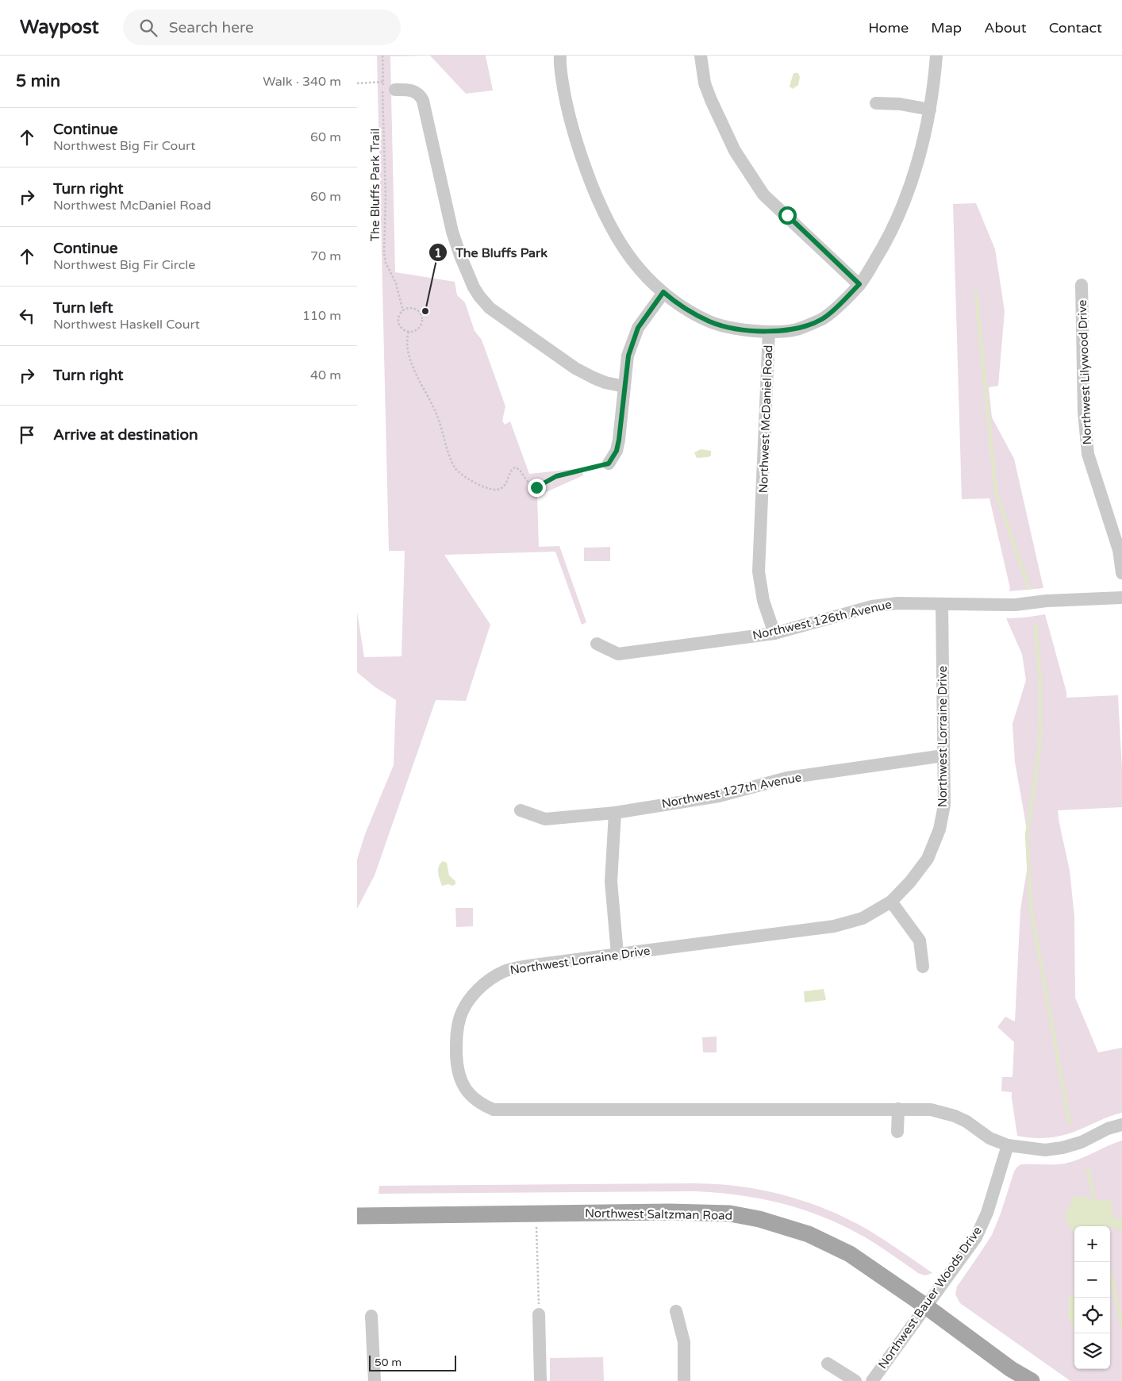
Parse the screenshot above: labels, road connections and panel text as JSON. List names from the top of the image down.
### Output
{
  "streets": {
    "main road": ["Northwest Saltzman Road"],
    "street": [
      "Northwest Lilywood Drive",
      "Northwest McDaniel Road",
      "Northwest 126th Avenue",
      "Northwest Lorraine Drive",
      "Northwest 127th Avenue",
      "Northwest Bauer Woods Drive"
    ],
    "path": ["The Bluffs Park Trail"]
  },
  "crossings": [
    ["Northwest McDaniel Road", "Northwest 126th Avenue"],
    ["Northwest 126th Avenue", "Northwest Lorraine Drive"],
    ["Northwest Lorraine Drive", "Northwest 127th Avenue"],
    ["Northwest Lorraine Drive", "Northwest Bauer Woods Drive"],
    ["Northwest Saltzman Road", "Northwest Bauer Woods Drive"]
  ],
  "places": ["The Bluffs Park"],
  "scale_bar": "50 m",
  "page": {
    "header": "Waypost",
    "search": "Search here",
    "nav": [
      "Home",
      "Map",
      "About",
      "Contact"
    ],
    "heading": ["5 min", "Walk · 340 m"],
    "list": [
      ["Continue", "Northwest Big Fir Court", "60 m"],
      ["Turn right", "Northwest McDaniel Road", "60 m"],
      ["Continue", "Northwest Big Fir Circle", "70 m"],
      ["Turn left", "Northwest Haskell Court", "110 m"],
      ["Turn right", "40 m"],
      "Arrive at destination"
    ],
    "map_buttons": ["+", "−"],
    "scale": "50 m"
  }
}
